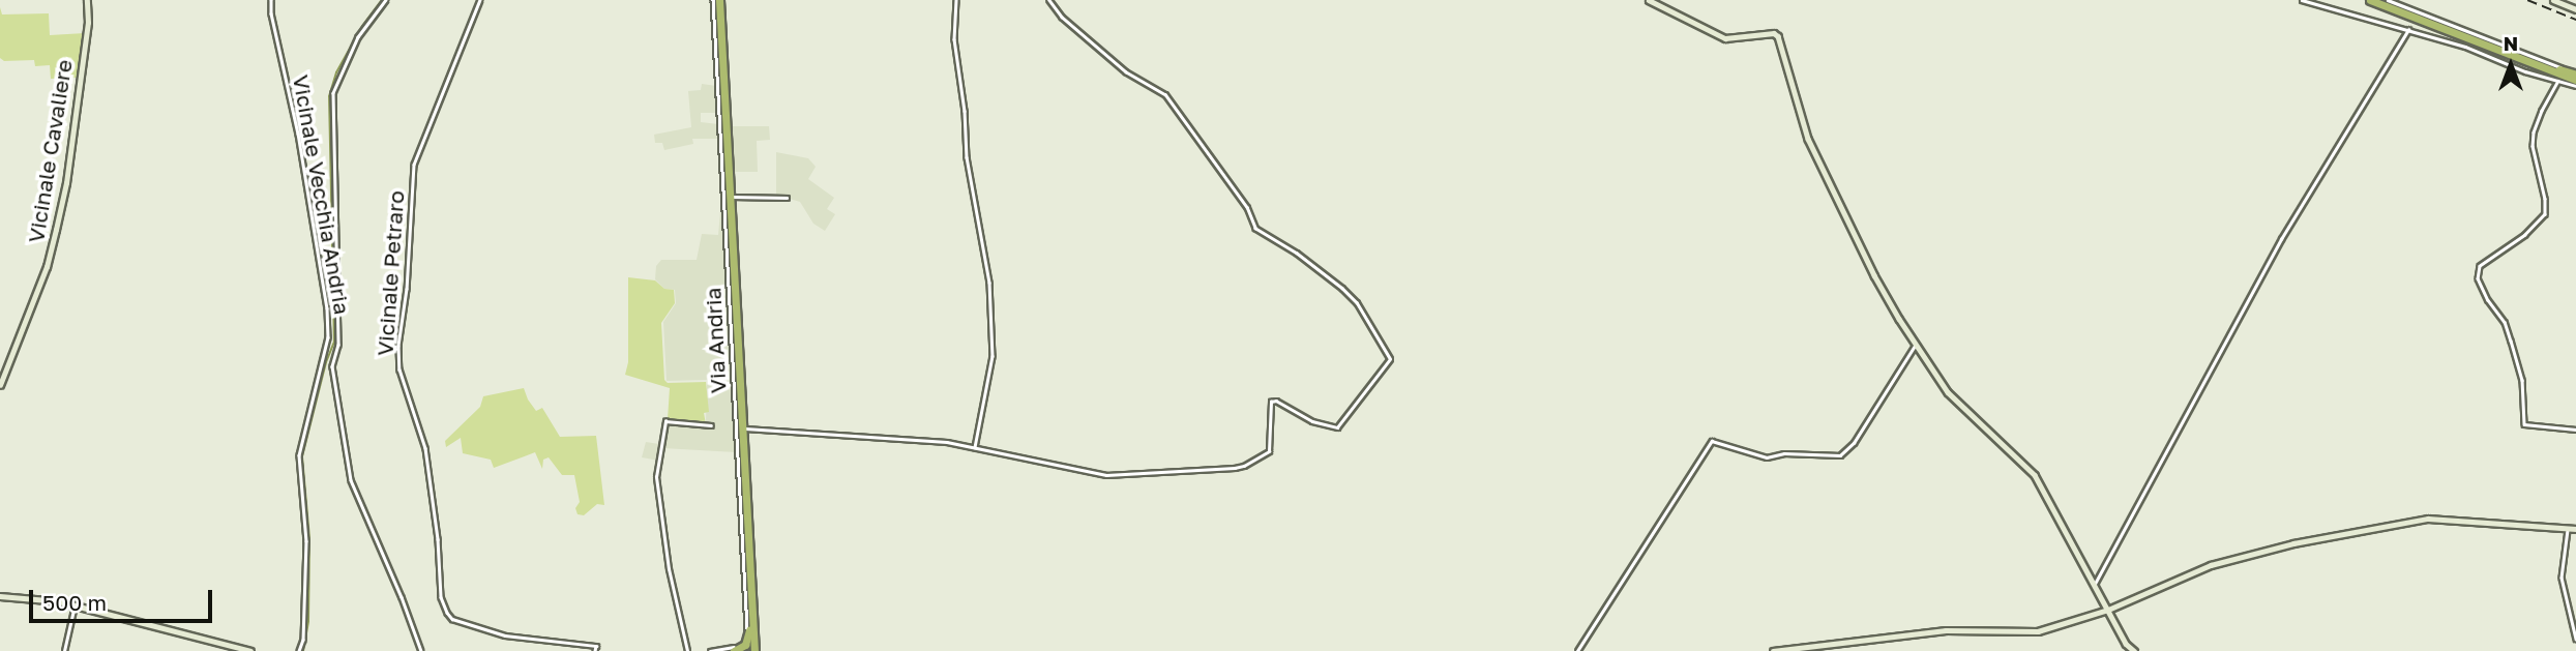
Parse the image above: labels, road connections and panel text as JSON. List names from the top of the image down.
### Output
{
  "streets": {
    "street": [
      "Vicinale Cavaliere",
      "Vicinale Vecchia Andria",
      "Vicinale Petraro",
      "Via Andria"
    ]
  },
  "scale_bar": "500 m",
  "north": "top"
}
